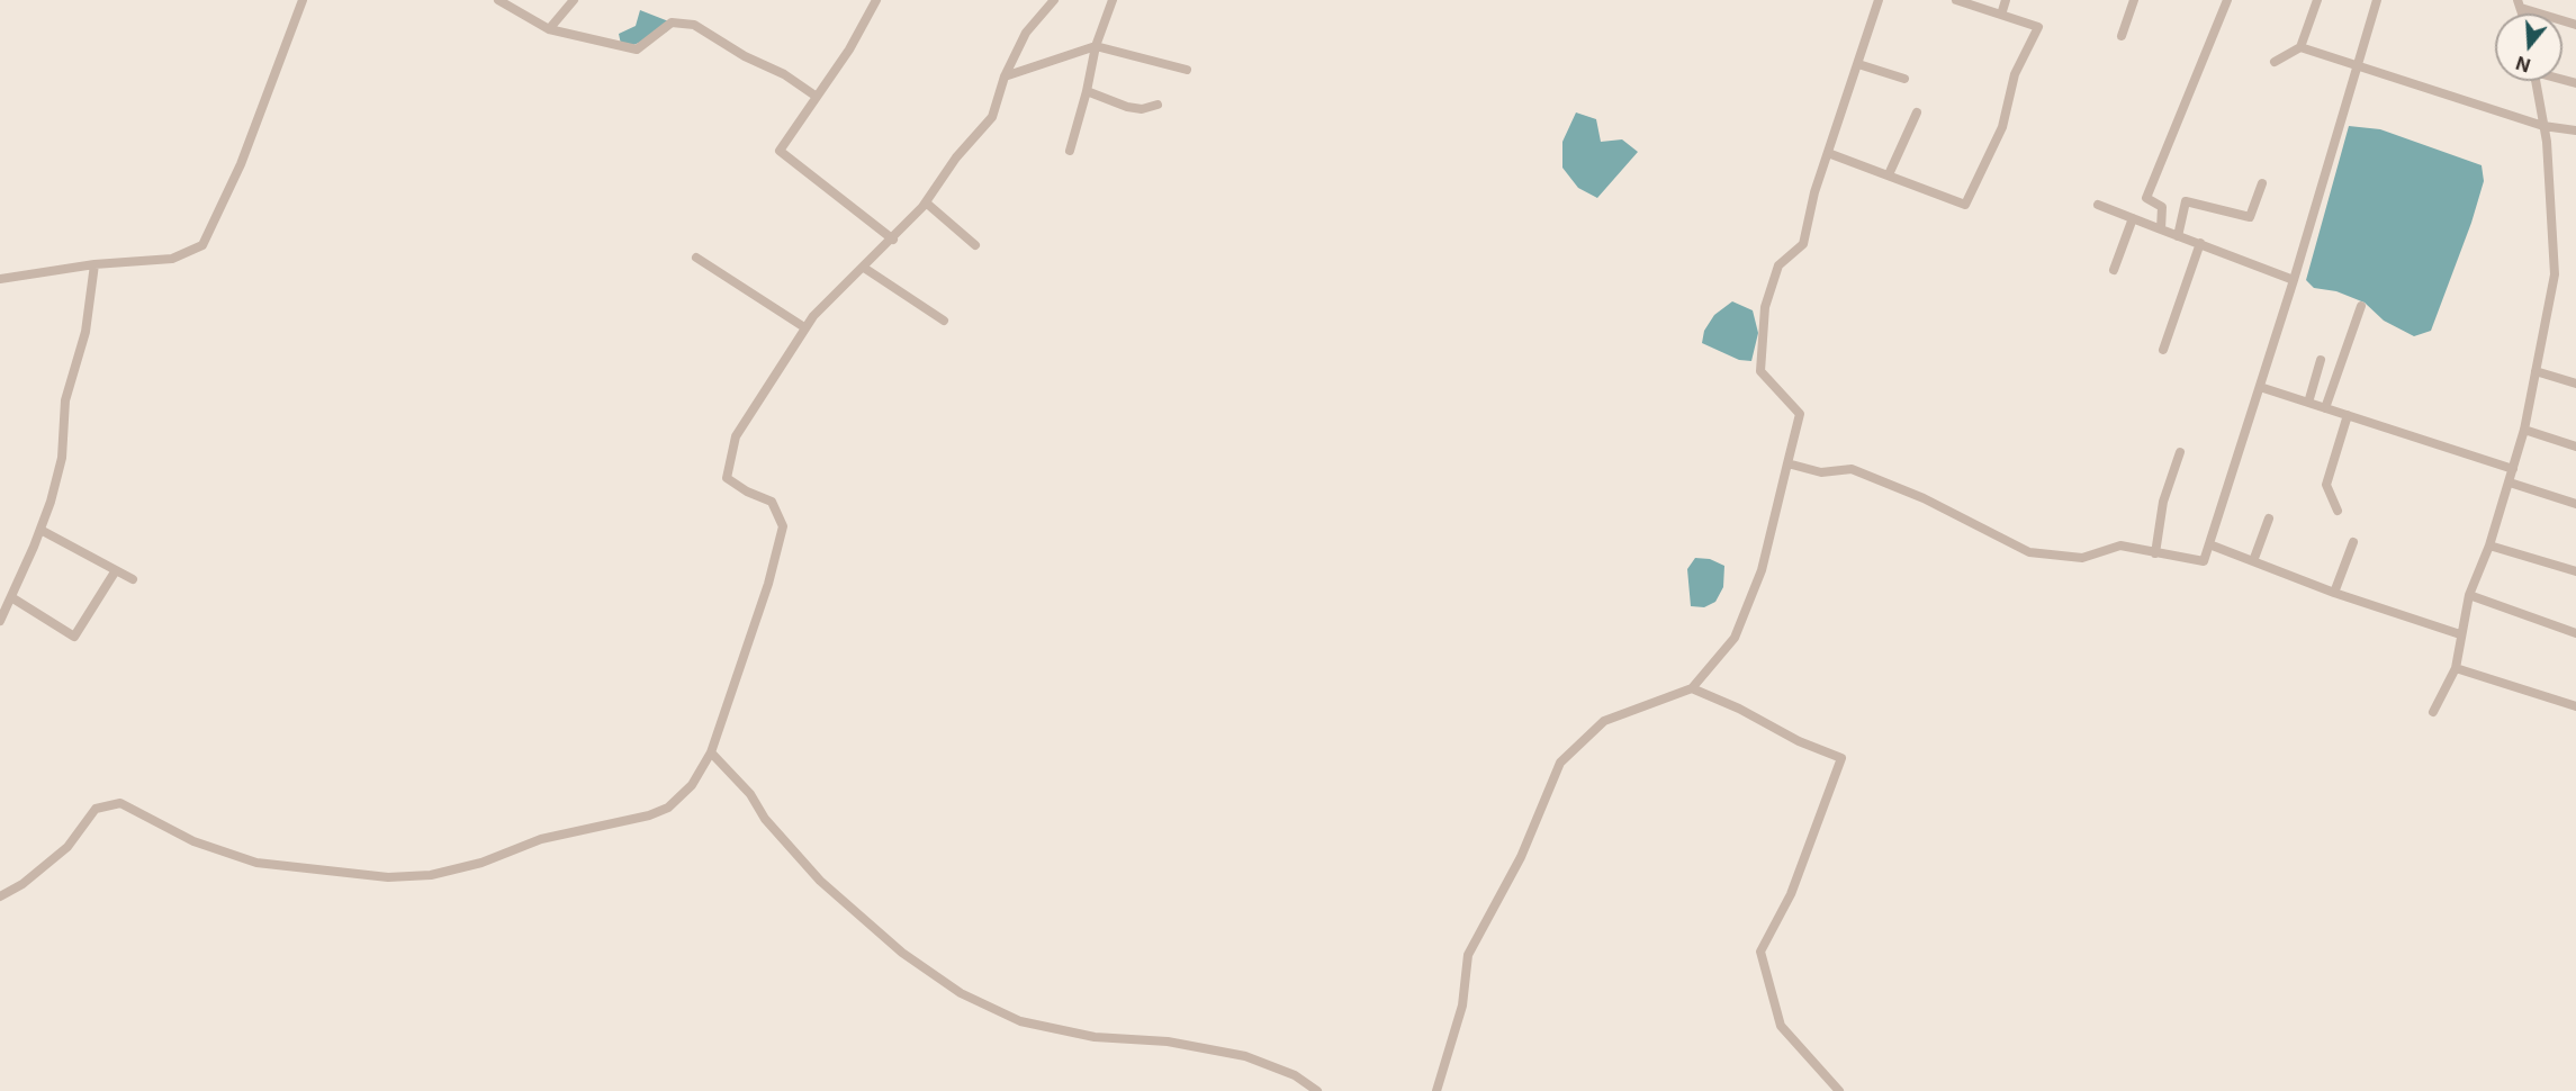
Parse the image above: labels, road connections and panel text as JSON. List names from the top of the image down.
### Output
{
  "north": "bottom"
}
